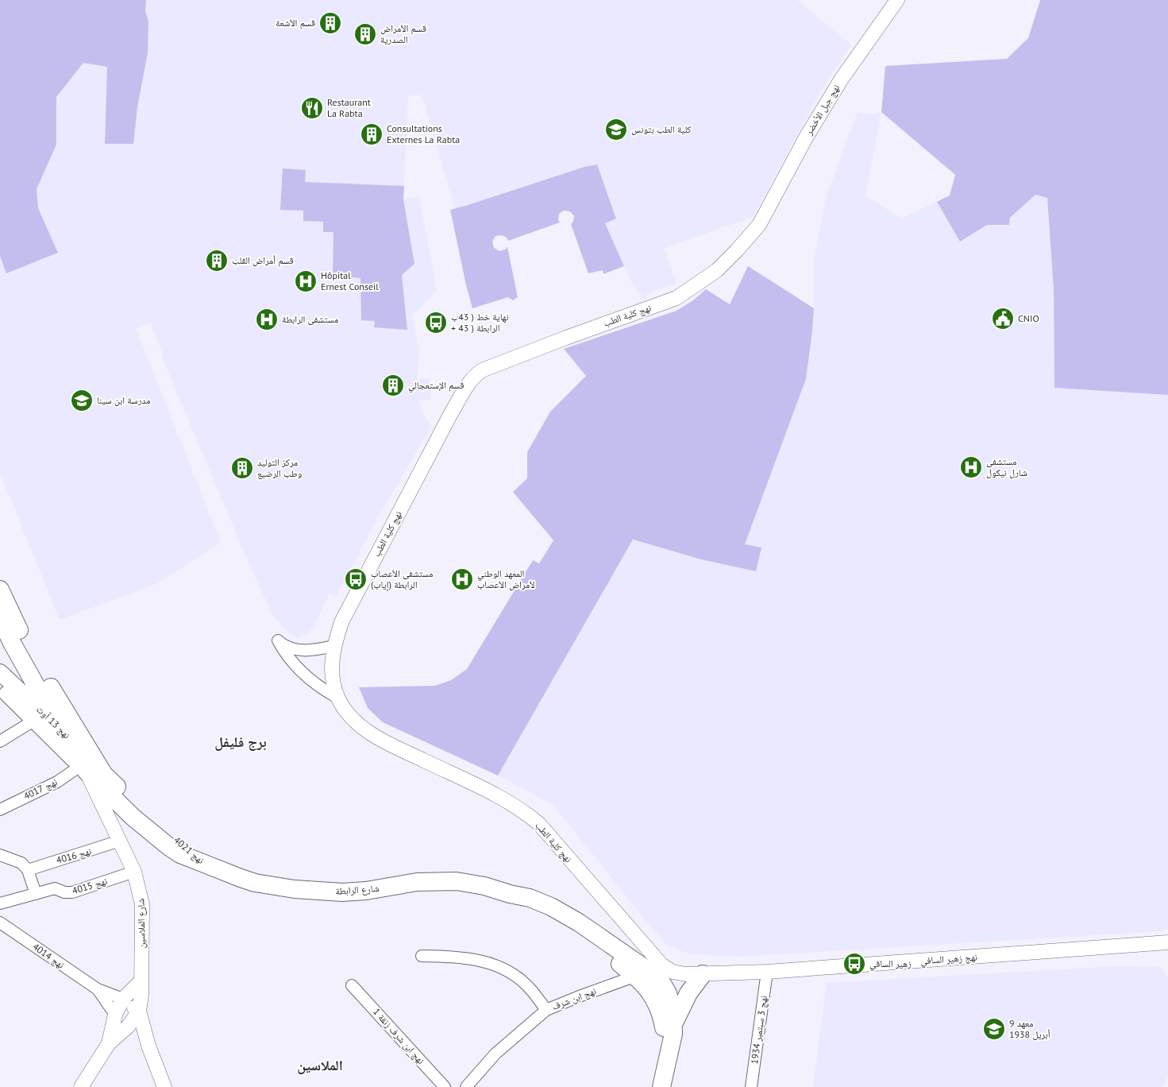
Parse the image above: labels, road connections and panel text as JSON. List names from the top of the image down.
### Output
{
  "streets": {
    "main road": ["نهج 13 أوت", "نهج 4021", "شارع الرابطة"],
    "street": [
      "نهج جبل الأخضر",
      "نهج كلية الطب",
      "نهج 4017",
      "نهج 4016",
      "نهج 4015",
      "شارع الملاسين",
      "نهج 4014",
      "نهج زهير السافي",
      "نهج ابن شرف",
      "نهج 3 سبتمبر 1934",
      "نهج ابن شرف زنقة 1"
    ]
  },
  "crossings": [
    ["نهج جبل الأخضر", "نهج كلية الطب"],
    ["نهج كلية الطب", "شارع الرابطة"],
    ["نهج كلية الطب", "نهج زهير السافي"],
    ["نهج كلية الطب", "نهج ابن شرف"],
    ["نهج 13 أوت", "نهج 4017"],
    ["نهج 13 أوت", "نهج 4021"],
    ["نهج 13 أوت", "شارع الملاسين"],
    ["نهج 4017", "نهج 4021"],
    ["نهج 4021", "شارع الرابطة"],
    ["نهج 4021", "شارع الملاسين"],
    ["نهج 4016", "شارع الملاسين"],
    ["نهج 4015", "شارع الملاسين"],
    ["شارع الرابطة", "نهج زهير السافي"],
    ["شارع الرابطة", "نهج ابن شرف"],
    ["شارع الملاسين", "نهج 4014"],
    ["نهج زهير السافي", "نهج ابن شرف"],
    ["نهج زهير السافي", "نهج 3 سبتمبر 1934"]
  ],
  "districts": ["برج فليفل", "الملاسين"],
  "places": {
    "building": [
      "قسم الأشعة",
      "قسم الأمراض الصدرية",
      "Consultations Externes La Rabta",
      "قسم أمراض القلب",
      "قسم الإستعجالي",
      "مركز التوليد وطب الرضيع"
    ],
    "restaurant": ["Restaurant La Rabta"],
    "school or university": ["كلية الطب بتونس", "مدرسة ابن سينا", "معهد 9 أبريل 1938"],
    "hospital": [
      "Hôpital Ernest Conseil",
      "مستشفى الرابطة",
      "مستشفى شارل نيكول",
      "المعهد الوطني لأمراض الأعصاب"
    ],
    "public building": ["CNIO"],
    "bus stop": ["نهاية خط ( 43ب + 43 ) الرابطة", "مستشفى الأعصاب الرابطة (إياب)", "زهير السافي"]
  }
}
